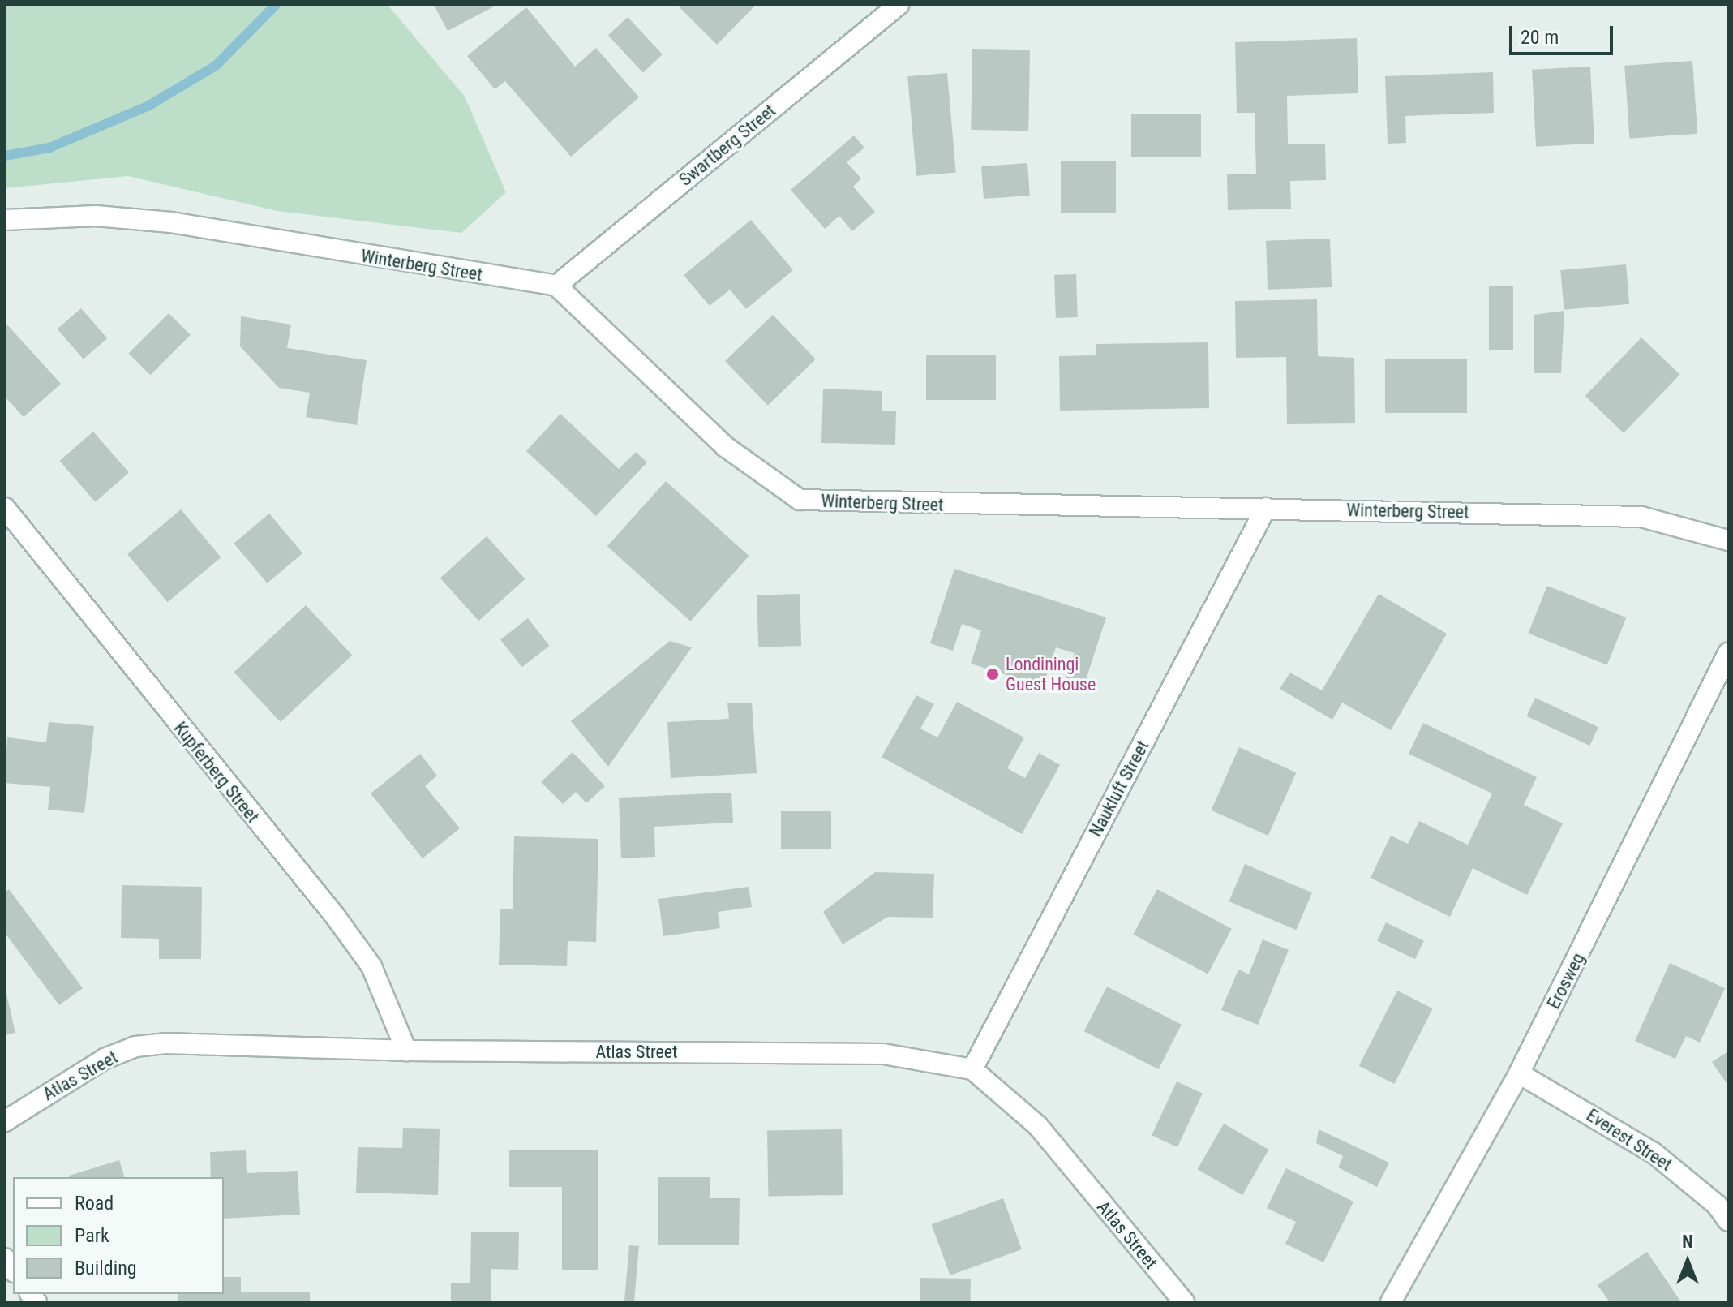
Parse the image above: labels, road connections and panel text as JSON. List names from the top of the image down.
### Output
{
  "streets": {
    "street": [
      "Swartberg Street",
      "Winterberg Street",
      "Kupferberg Street",
      "Naukluft Street",
      "Erosweg",
      "Atlas Street",
      "Everest Street"
    ]
  },
  "crossings": [
    ["Swartberg Street", "Winterberg Street"],
    ["Winterberg Street", "Naukluft Street"],
    ["Kupferberg Street", "Atlas Street"],
    ["Naukluft Street", "Atlas Street"],
    ["Erosweg", "Everest Street"]
  ],
  "places": ["Londiningi Guest House"],
  "legend": ["Road", "Park", "Building"],
  "scale_bar": "20 m",
  "north": "top"
}
